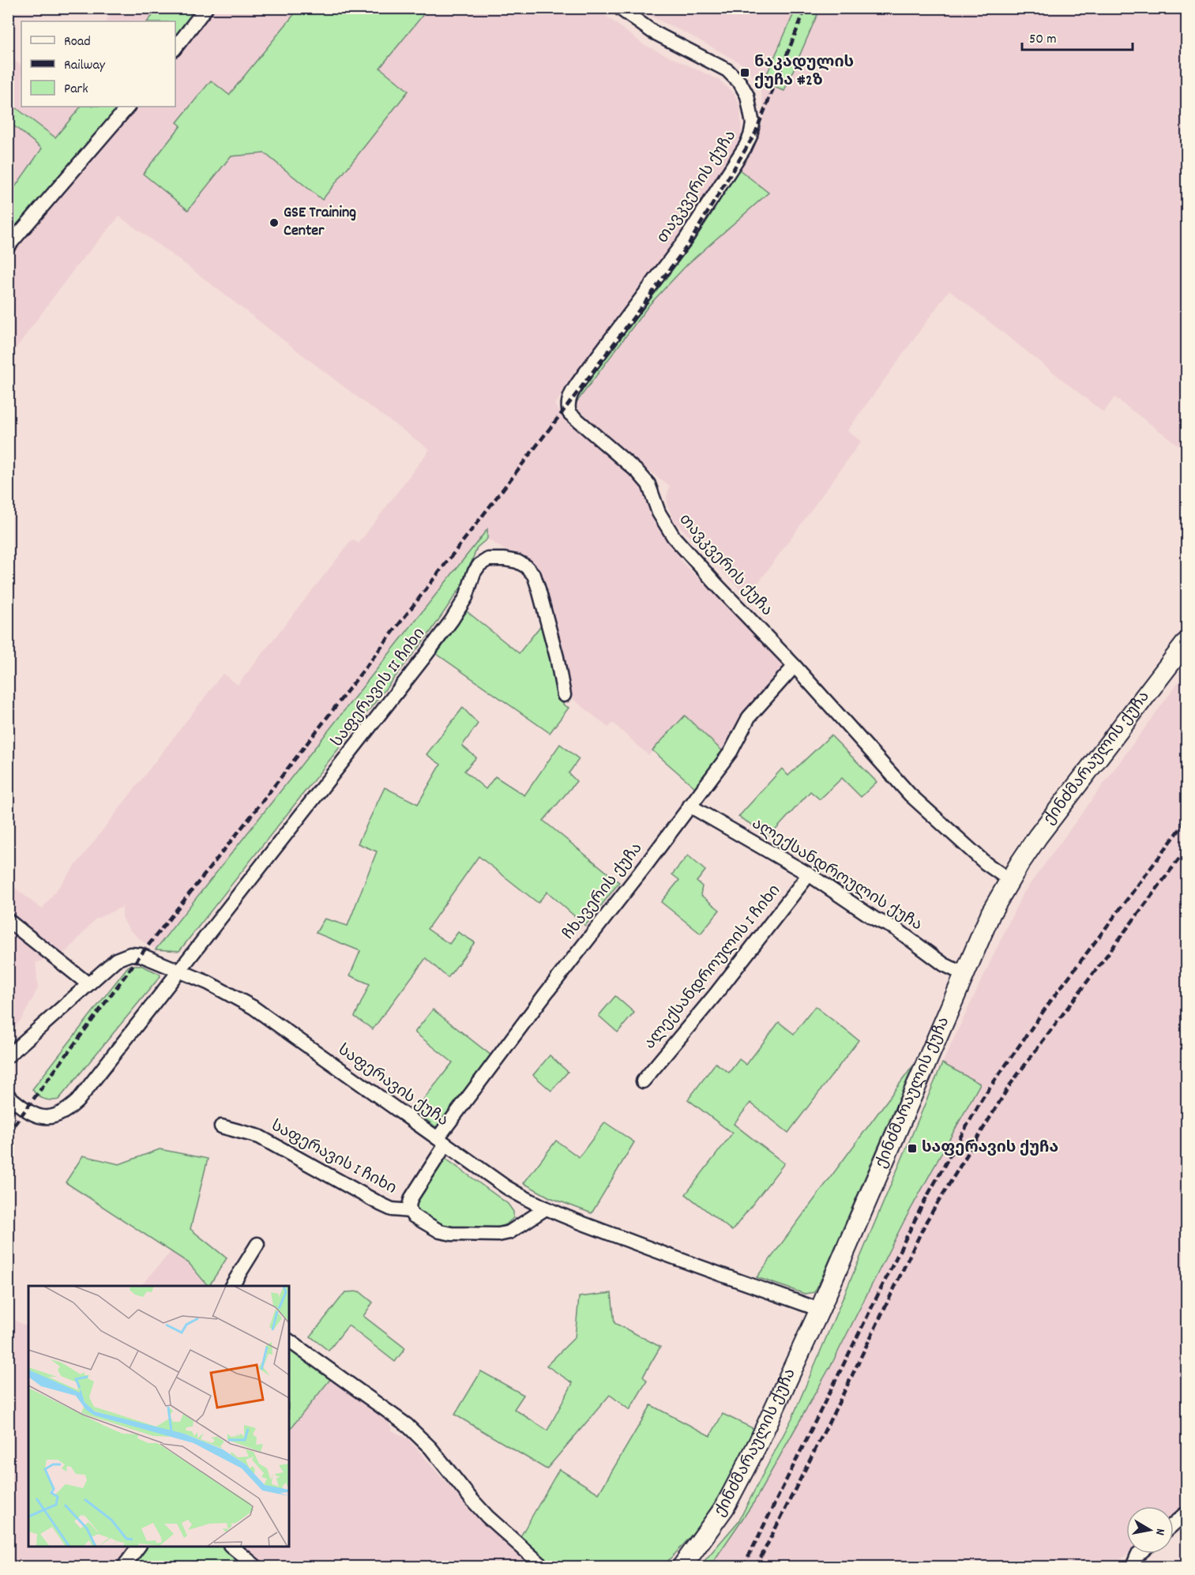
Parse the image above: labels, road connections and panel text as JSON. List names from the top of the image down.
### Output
{
  "streets": {
    "main road": ["ქინძმარაულის ქუჩა"],
    "street": [
      "თავკვერის ქუჩა",
      "საფერავის II ჩიხი",
      "ალექსანდროულის ქუჩა",
      "ჩხავერის ქუჩა",
      "ალექსანდროულის I ჩიხი",
      "საფერავის ქუჩა",
      "საფერავის I ჩიხი"
    ]
  },
  "crossings": [
    ["თავკვერის ქუჩა", "ქინძმარაულის ქუჩა"],
    ["თავკვერის ქუჩა", "ჩხავერის ქუჩა"],
    ["საფერავის II ჩიხი", "საფერავის ქუჩა"],
    ["ქინძმარაულის ქუჩა", "ალექსანდროულის ქუჩა"],
    ["ქინძმარაულის ქუჩა", "საფერავის ქუჩა"],
    ["ალექსანდროულის ქუჩა", "ჩხავერის ქუჩა"],
    ["ალექსანდროულის ქუჩა", "ალექსანდროულის I ჩიხი"],
    ["ჩხავერის ქუჩა", "საფერავის ქუჩა"],
    ["ჩხავერის ქუჩა", "საფერავის I ჩიხი"],
    ["საფერავის ქუჩა", "საფერავის I ჩიხი"]
  ],
  "places": {
    "transit": ["ნაკადულის ქუჩა #2ზ", "საფერავის ქუჩა"],
    "other": ["GSE Training Center"]
  },
  "legend": ["Road", "Railway", "Park"],
  "scale_bar": "50 m",
  "north": "right"
}
